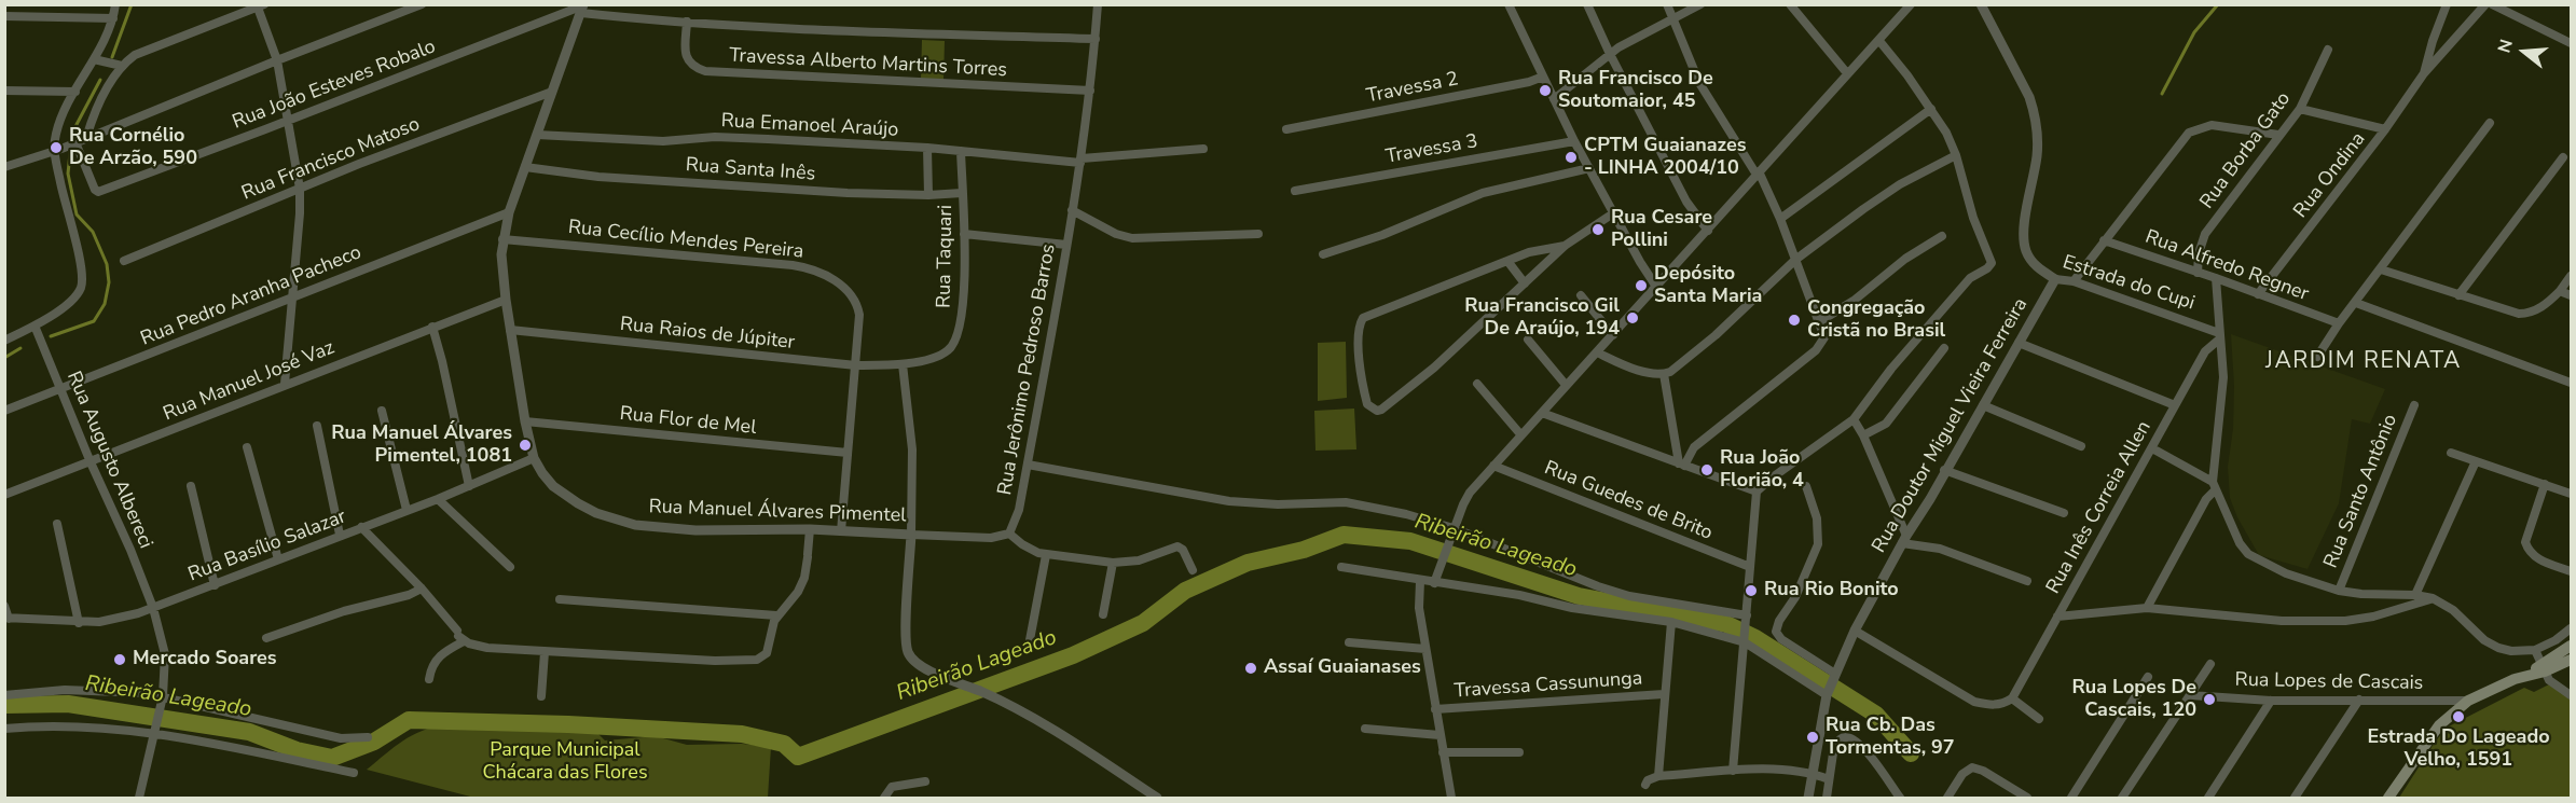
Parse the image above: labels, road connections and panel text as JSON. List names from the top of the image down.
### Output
{
  "streets": {
    "street": [
      "Travessa Alberto Martins Torres",
      "Rua João Esteves Robalo",
      "Travessa 2",
      "Rua Emanoel Araújo",
      "Travessa 3",
      "Rua Borba Gato",
      "Rua Francisco Matoso",
      "Rua Santa Inês",
      "Rua Ondina",
      "Rua Cecílio Mendes Pereira",
      "Rua Taquari",
      "Rua Alfredo Regner",
      "Estrada do Cupi",
      "Rua Pedro Aranha Pacheco",
      "Rua Raios de Júpiter",
      "Rua Jerônimo Pedroso Barros",
      "Rua Manuel José Vaz",
      "Rua Flor de Mel",
      "Rua Doutor Miguel Vieira Ferreira",
      "Rua Augusto Albereci",
      "Rua Santo Antônio",
      "Rua Guedes de Brito",
      "Rua Inês Correia Allen",
      "Rua Manuel Álvares Pimentel",
      "Rua Basílio Salazar",
      "Rua Lopes de Cascais",
      "Travessa Cassununga"
    ]
  },
  "crossings": [
    ["Travessa Alberto Martins Torres", "Rua Jerônimo Pedroso Barros"],
    ["Rua João Esteves Robalo", "Rua Manuel Álvares Pimentel"],
    ["Rua Emanoel Araújo", "Rua Taquari"],
    ["Rua Emanoel Araújo", "Rua Jerônimo Pedroso Barros"],
    ["Rua Emanoel Araújo", "Rua Manuel Álvares Pimentel"],
    ["Rua Borba Gato", "Rua Alfredo Regner"],
    ["Rua Francisco Matoso", "Rua Manuel Álvares Pimentel"],
    ["Rua Santa Inês", "Rua Taquari"],
    ["Rua Santa Inês", "Rua Manuel Álvares Pimentel"],
    ["Rua Ondina", "Rua Alfredo Regner"],
    ["Rua Cecílio Mendes Pereira", "Rua Raios de Júpiter"],
    ["Rua Cecílio Mendes Pereira", "Rua Flor de Mel"],
    ["Rua Cecílio Mendes Pereira", "Rua Manuel Álvares Pimentel"],
    ["Rua Taquari", "Rua Raios de Júpiter"],
    ["Rua Alfredo Regner", "Estrada do Cupi"],
    ["Estrada do Cupi", "Rua Doutor Miguel Vieira Ferreira"],
    ["Estrada do Cupi", "Rua Inês Correia Allen"],
    ["Rua Pedro Aranha Pacheco", "Rua Augusto Albereci"],
    ["Rua Pedro Aranha Pacheco", "Rua Manuel Álvares Pimentel"],
    ["Rua Raios de Júpiter", "Rua Manuel Álvares Pimentel"],
    ["Rua Jerônimo Pedroso Barros", "Rua Manuel Álvares Pimentel"],
    ["Rua Manuel José Vaz", "Rua Augusto Albereci"],
    ["Rua Manuel José Vaz", "Rua Manuel Álvares Pimentel"],
    ["Rua Flor de Mel", "Rua Manuel Álvares Pimentel"],
    ["Rua Augusto Albereci", "Rua Basílio Salazar"],
    ["Rua Manuel Álvares Pimentel", "Rua Basílio Salazar"]
  ],
  "districts": ["JARDIM RENATA"],
  "water": ["Ribeirão Lageado"],
  "parks": ["Parque Municipal Chácara das Flores"],
  "places": [
    "Rua Francisco De Soutomaior, 45",
    "Rua Cornélio De Arzão, 590",
    "CPTM Guaianazes - LINHA 2004/10",
    "Rua Cesare Pollini",
    "Depósito Santa Maria",
    "Rua Francisco Gil De Araújo, 194",
    "Congregação Cristã no Brasil",
    "Rua Manuel Álvares Pimentel, 1081",
    "Rua João Florião, 4",
    "Rua Rio Bonito",
    "Mercado Soares",
    "Assaí Guaianases",
    "Rua Lopes De Cascais, 120",
    "Estrada Do Lageado Velho, 1591",
    "Rua Cb. Das Tormentas, 97"
  ],
  "north": "left"
}
